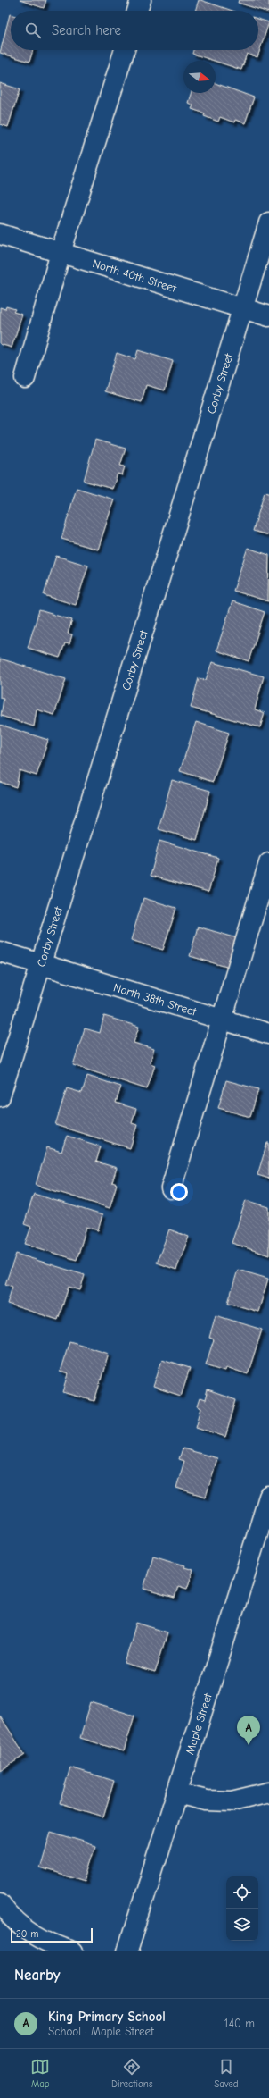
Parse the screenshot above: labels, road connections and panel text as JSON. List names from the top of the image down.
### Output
{
  "streets": {
    "street": [
      "North 40th Street",
      "Corby Street",
      "North 38th Street",
      "Maple Street"
    ]
  },
  "crossings": [
    ["North 40th Street", "Corby Street"],
    ["Corby Street", "North 38th Street"]
  ],
  "scale_bar": "20 m",
  "north": "right",
  "page": {
    "search": "Search here",
    "pins": "A",
    "scale": "20 m",
    "heading": "Nearby",
    "list": [
      {
        "mark": "A",
        "name": "King Primary School",
        "note": "School · Maple Street",
        "value": "140 m"
      }
    ],
    "nav": ["Map", "Directions", "Saved"]
  }
}
